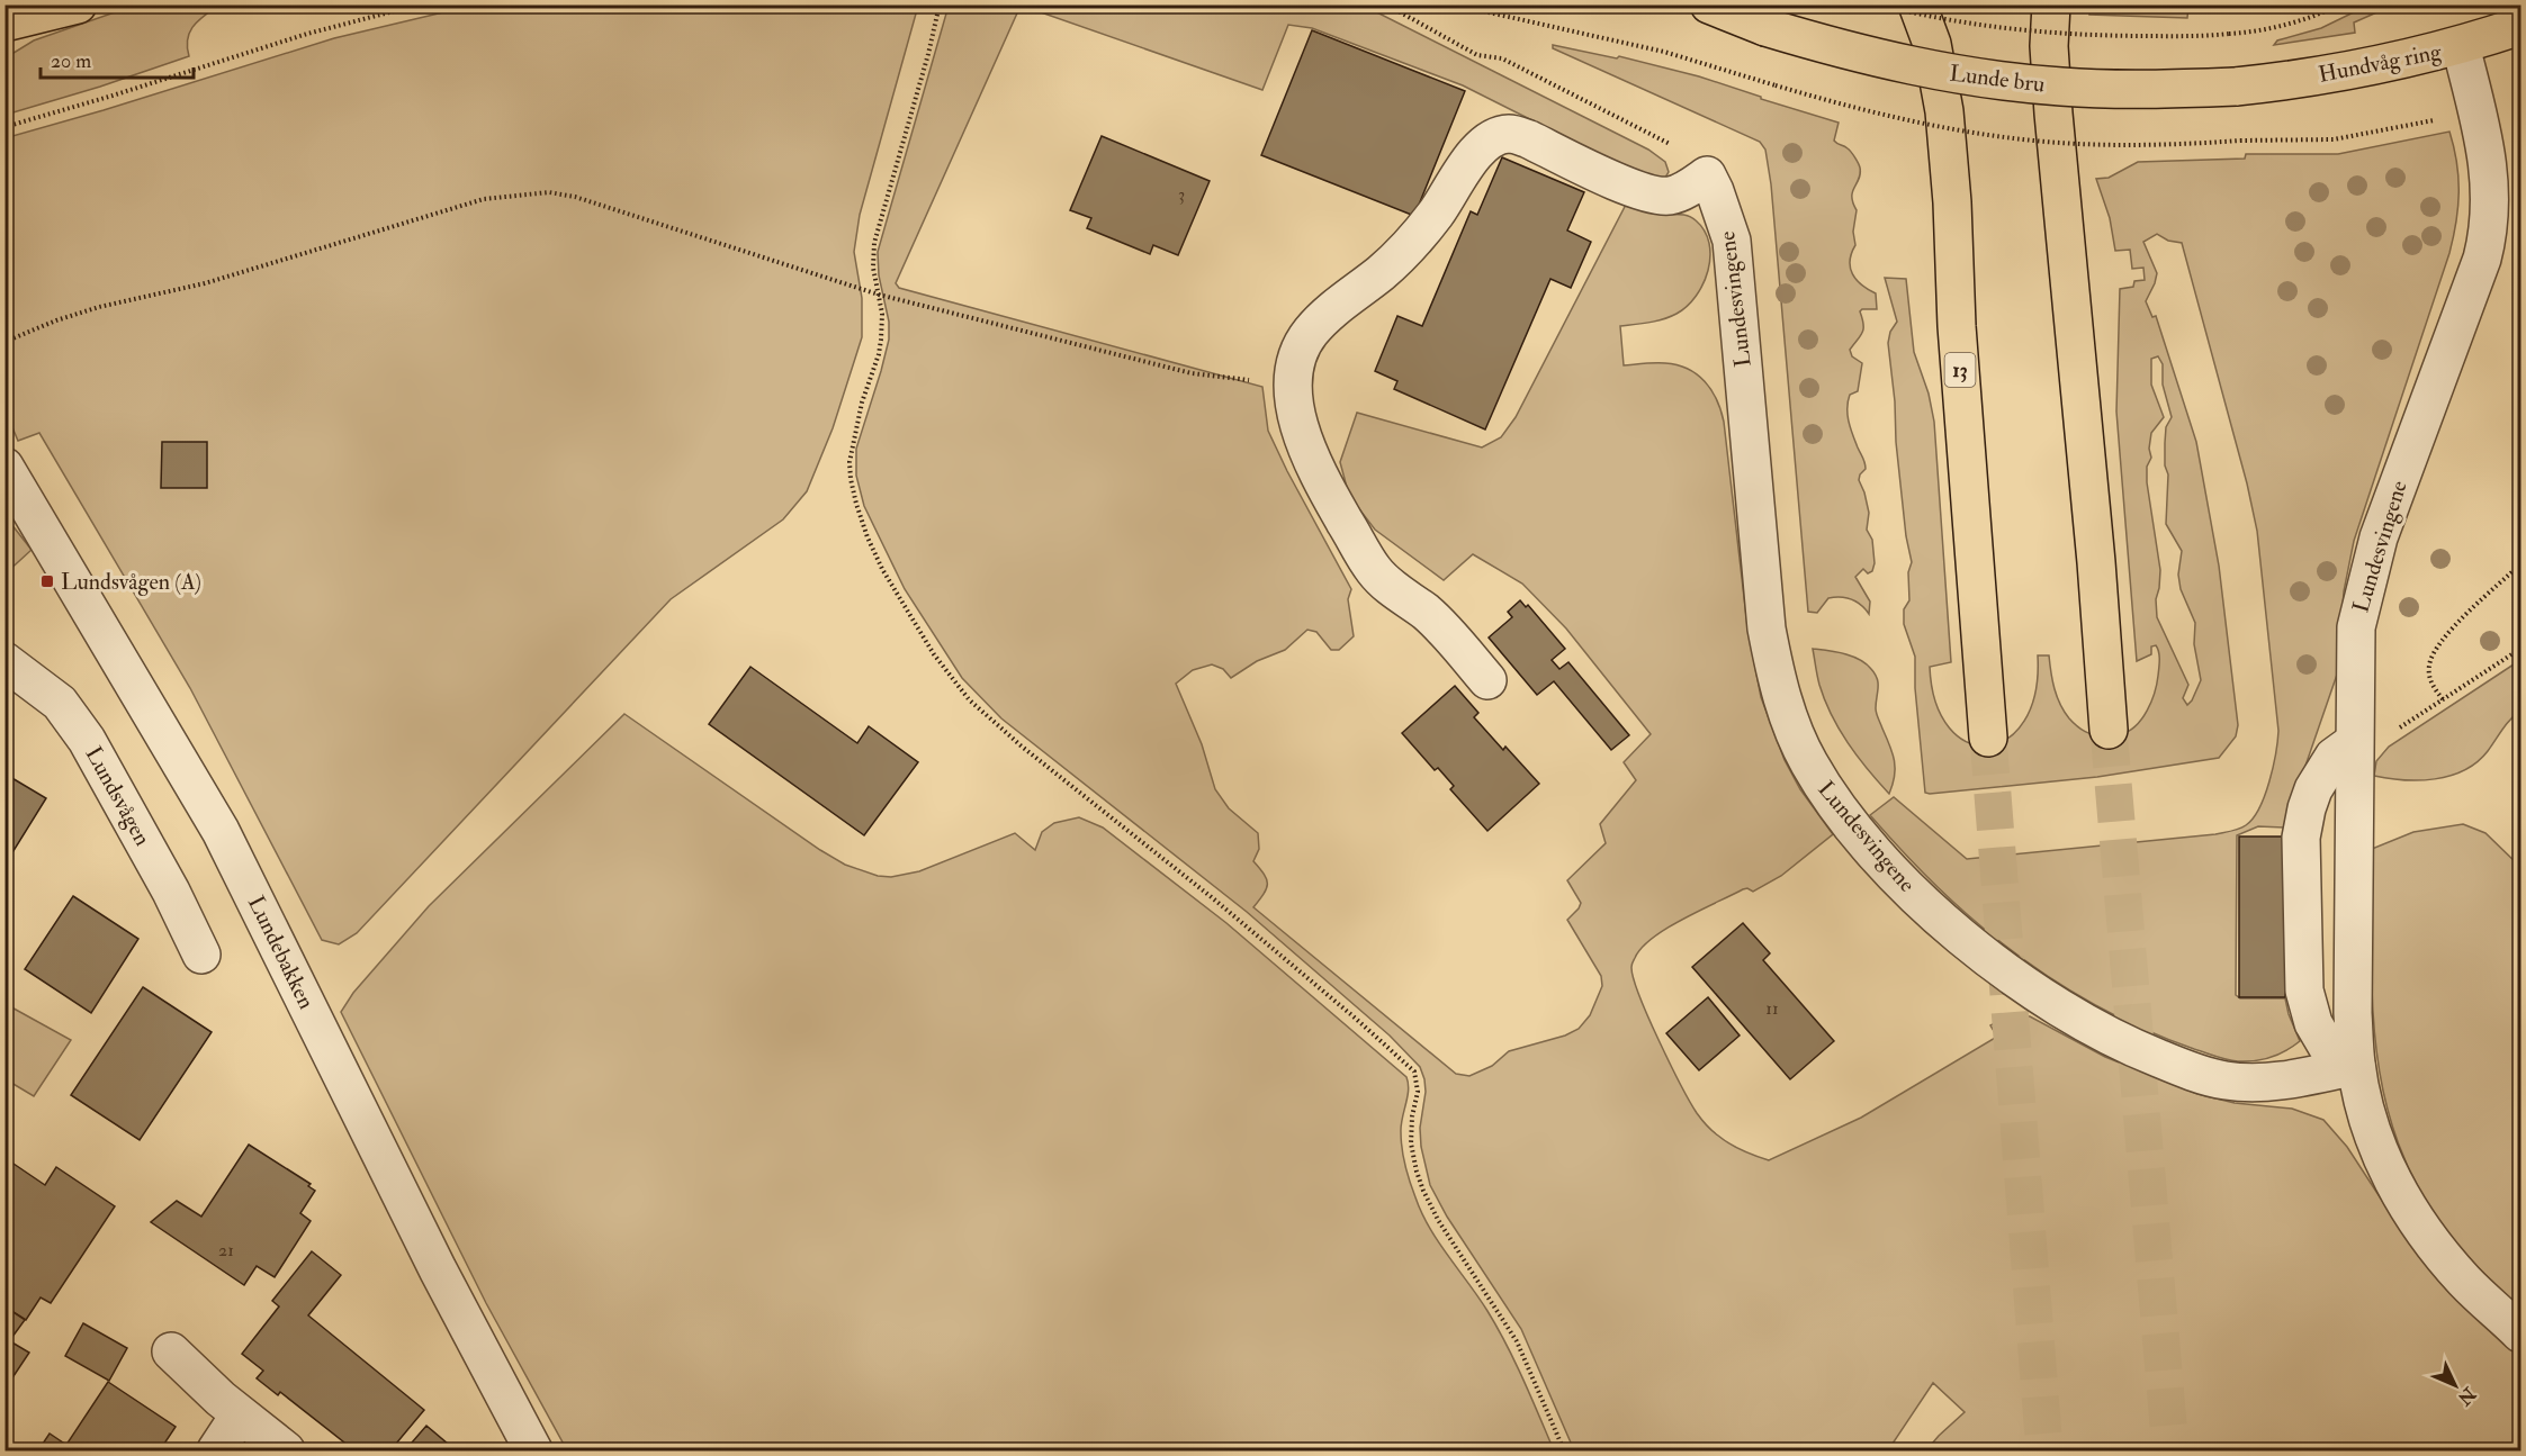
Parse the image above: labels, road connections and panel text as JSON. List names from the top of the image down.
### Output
{
  "streets": {
    "main road": ["Hundvåg ring", "Lunde bru", "13"],
    "street": ["Lundesvingene", "Lundsvågen", "Lundebakken"]
  },
  "crossings": [
    ["Hundvåg ring", "Lunde bru"],
    ["Hundvåg ring", "Lundesvingene"]
  ],
  "places": {
    "transit": ["Lundsvågen (A)"]
  },
  "house_numbers": ["3", "11", "21"],
  "scale_bar": "20 m",
  "north": "bottom right"
}
